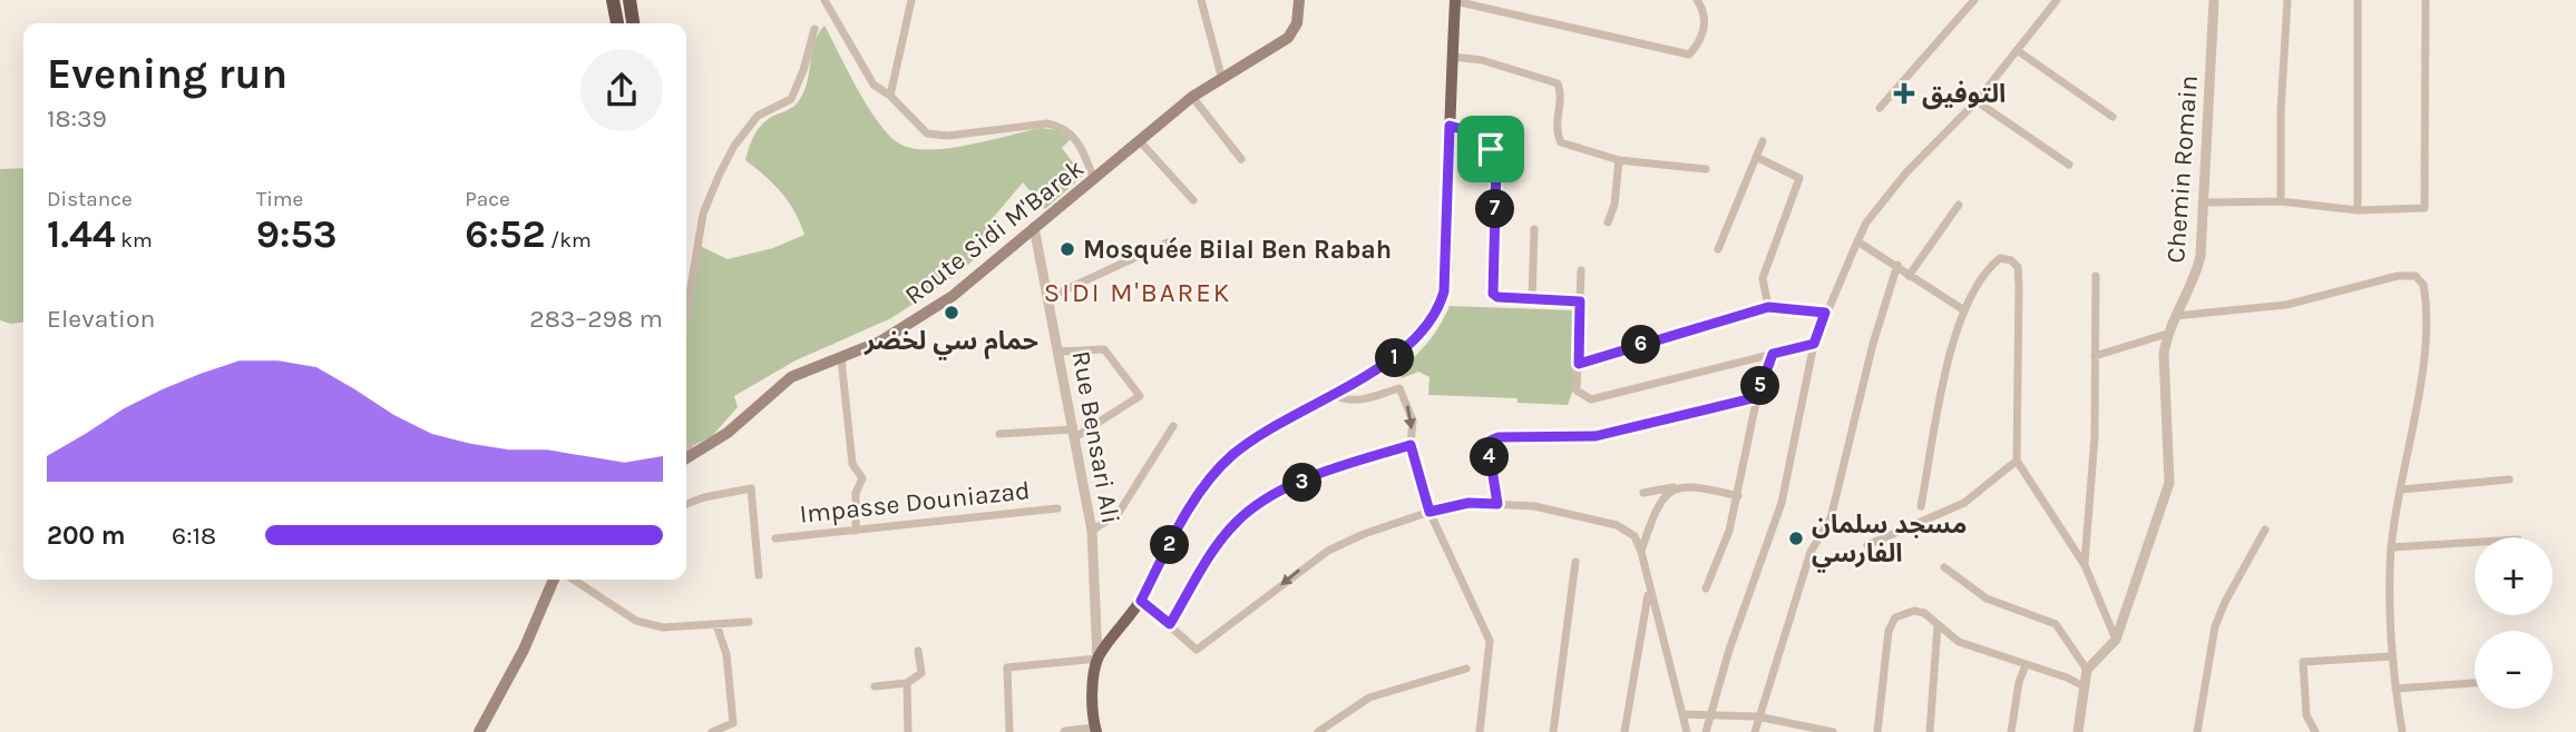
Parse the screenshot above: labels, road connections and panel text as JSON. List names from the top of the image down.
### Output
{
  "streets": {
    "main road": ["Route Sidi M'Barek"],
    "street": ["Chemin Romain", "Rue Bensari Ali", "Impasse Douniazad"]
  },
  "crossings": [
    ["Route Sidi M'Barek", "Rue Bensari Ali"]
  ],
  "districts": ["SIDI M'BAREK"],
  "places": {
    "health": ["التوفيق"],
    "other": ["Mosquée Bilal Ben Rabah", "حمام سي لخضر", "مسجد سلمان الفارسي"]
  },
  "page": {
    "heading": ["Evening run", "18:39"],
    "stats": [
      ["Distance", "1.44 km"],
      ["Time", "9:53"],
      ["Pace", "6:52 /km"]
    ],
    "pins": [
      "7",
      "6",
      "1",
      "5",
      "4",
      "3",
      "2"
    ],
    "chart": ["Elevation", "283–298 m"],
    "list": [
      {
        "name": "200 m",
        "note": "6:18"
      }
    ],
    "map_buttons": ["+", "−"]
  }
}
